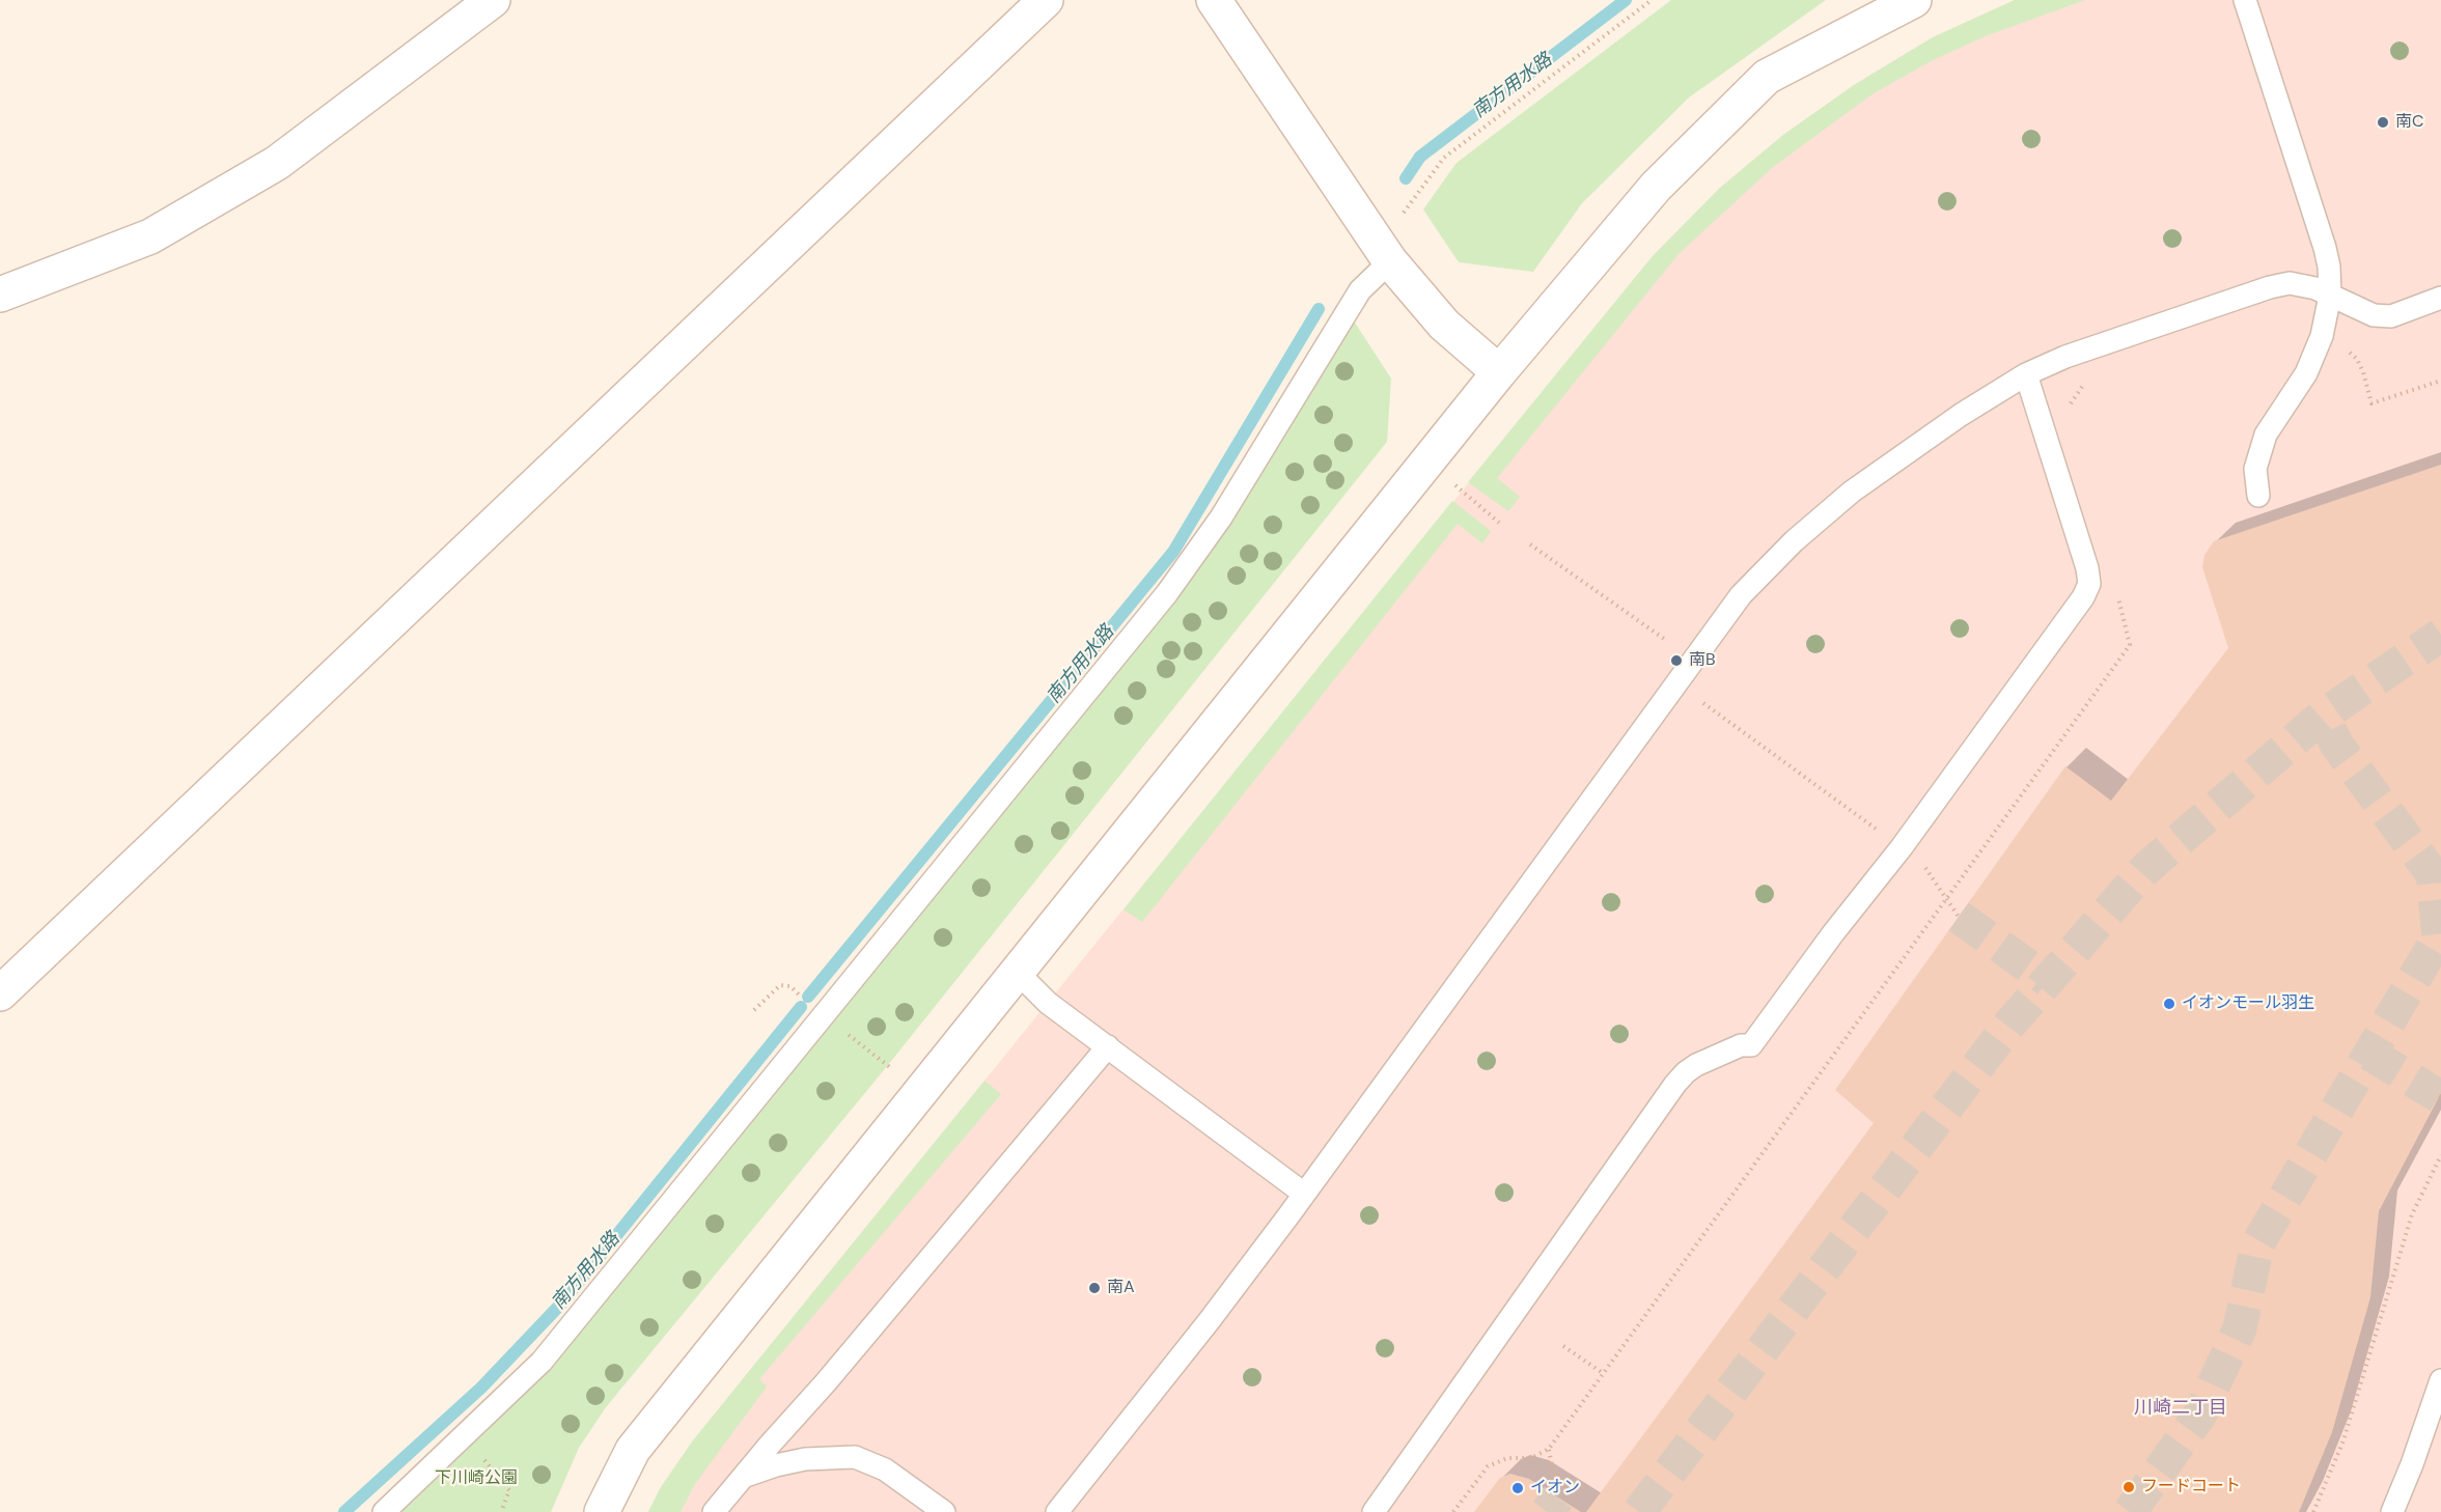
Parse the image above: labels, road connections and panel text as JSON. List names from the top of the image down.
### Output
{
  "districts": ["川崎二丁目"],
  "water": ["南方用水路"],
  "parks": ["下川崎公園"],
  "places": [
    "南C",
    "南B",
    "イオンモール羽生",
    "南A",
    "フードコート",
    "イオン"
  ]
}
